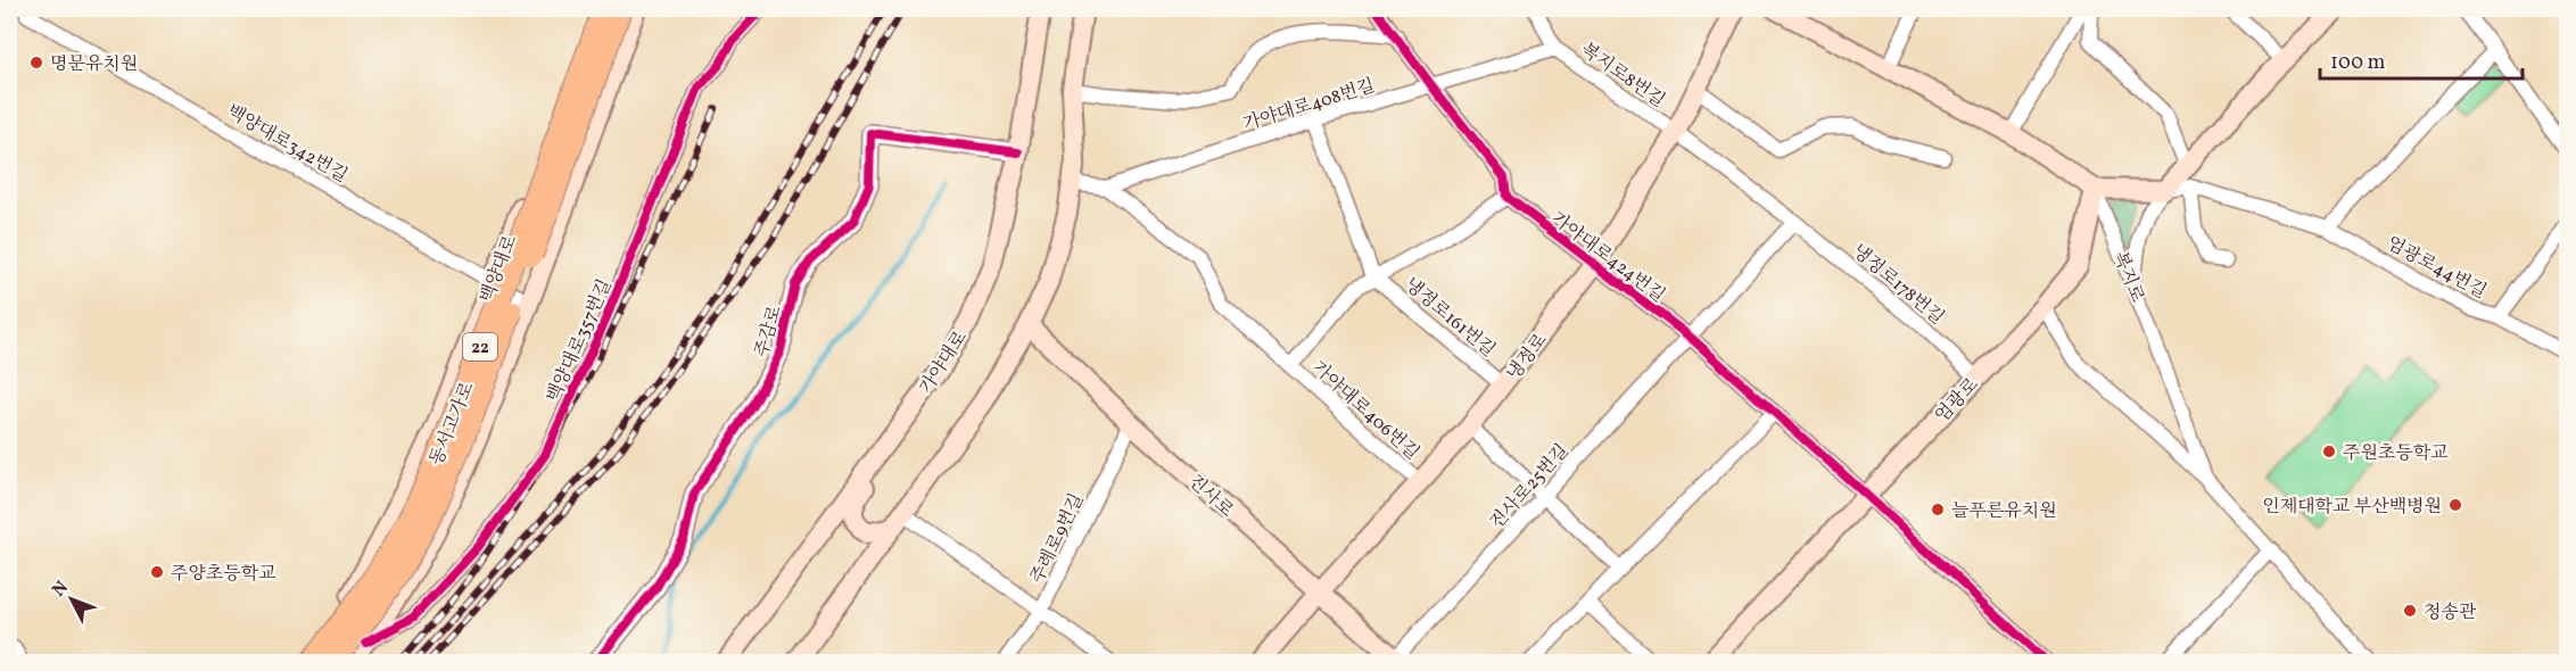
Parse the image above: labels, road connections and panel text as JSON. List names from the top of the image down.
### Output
{
  "streets": {
    "highway": ["22", "동서고가로"],
    "main road": [
      "백양대로",
      "냉정로",
      "가야대로",
      "엄광로",
      "진사로"
    ],
    "street": [
      "복지로8번길",
      "가야대로408번길",
      "백양대로342번길",
      "가야대로424번길",
      "엄광로44번길",
      "복지로",
      "냉정로178번길",
      "냉정로161번길",
      "주감로",
      "백양대로357번길",
      "가야대로406번길",
      "진사로25번길",
      "주례로9번길"
    ]
  },
  "crossings": [
    ["복지로8번길", "가야대로408번길"],
    ["복지로8번길", "냉정로178번길"],
    ["복지로8번길", "냉정로"],
    ["가야대로408번길", "냉정로161번길"],
    ["가야대로408번길", "가야대로406번길"],
    ["백양대로342번길", "백양대로"],
    ["가야대로424번길", "냉정로161번길"],
    ["가야대로424번길", "냉정로"],
    ["가야대로424번길", "엄광로"],
    ["가야대로424번길", "진사로25번길"],
    ["복지로", "엄광로"],
    ["냉정로178번길", "냉정로"],
    ["냉정로178번길", "엄광로"],
    ["냉정로161번길", "냉정로"],
    ["냉정로161번길", "가야대로406번길"],
    ["주감로", "가야대로"],
    ["냉정로", "가야대로406번길"],
    ["냉정로", "진사로"],
    ["진사로25번길", "진사로"],
    ["진사로", "주례로9번길"]
  ],
  "places": [
    "명문유치원",
    "주원초등학교",
    "인제대학교 부산백병원",
    "늘푸른유치원",
    "주양초등학교",
    "청송관"
  ],
  "scale_bar": "100 m",
  "north": "top left"
}
